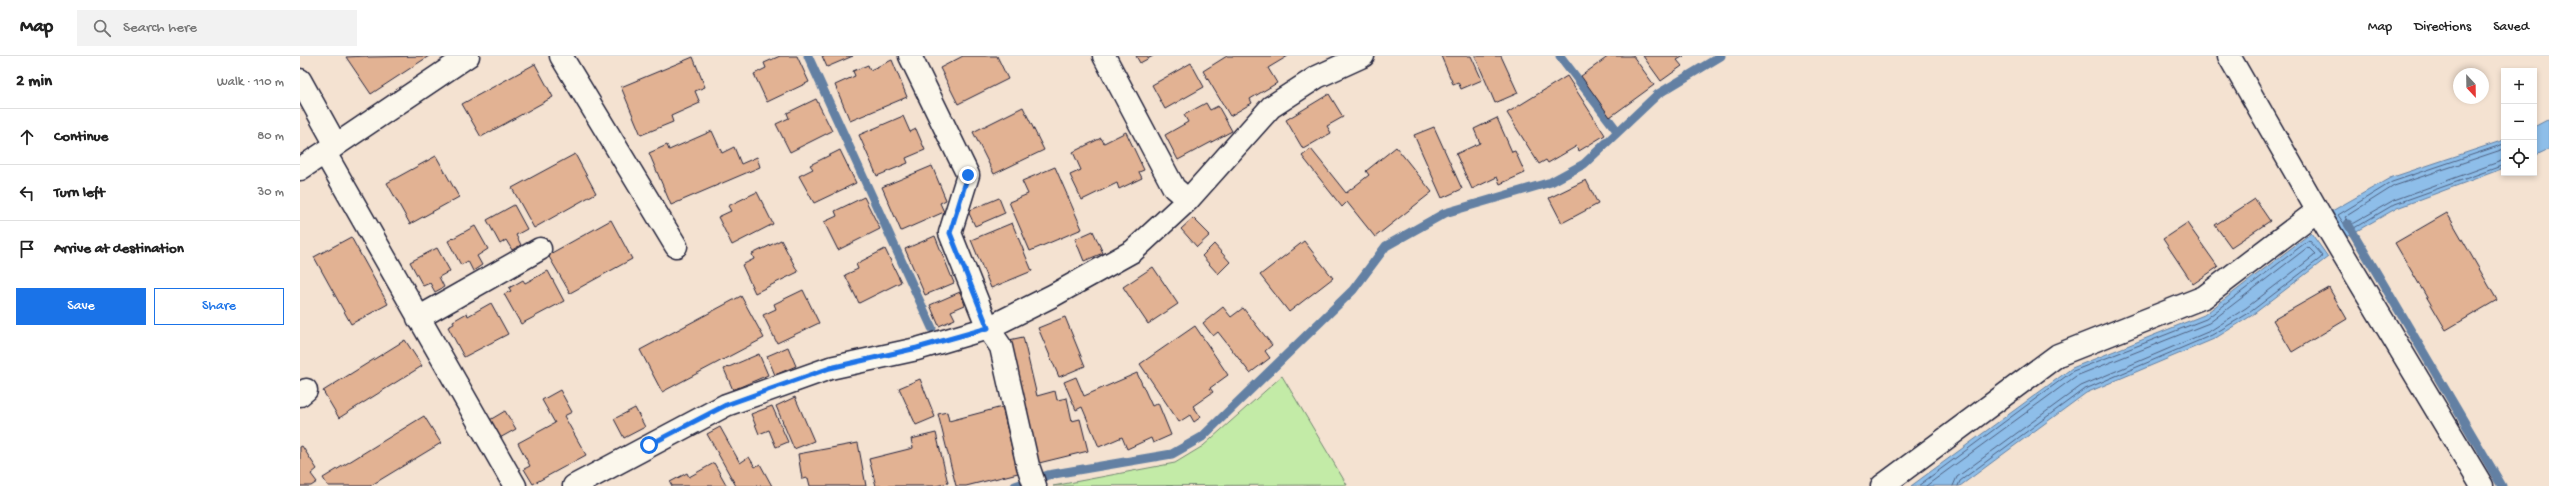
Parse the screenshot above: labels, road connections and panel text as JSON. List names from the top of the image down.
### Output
{
  "north": "bottom",
  "page": {
    "header": "Map",
    "search": "Search here",
    "nav": ["Map", "Directions", "Saved"],
    "heading": ["2 min", "Walk · 110 m"],
    "map_buttons": ["+", "−"],
    "list": [
      ["Continue", "80 m"],
      ["Turn left", "30 m"],
      "Arrive at destination"
    ],
    "buttons": ["Save", "Share"]
  }
}
